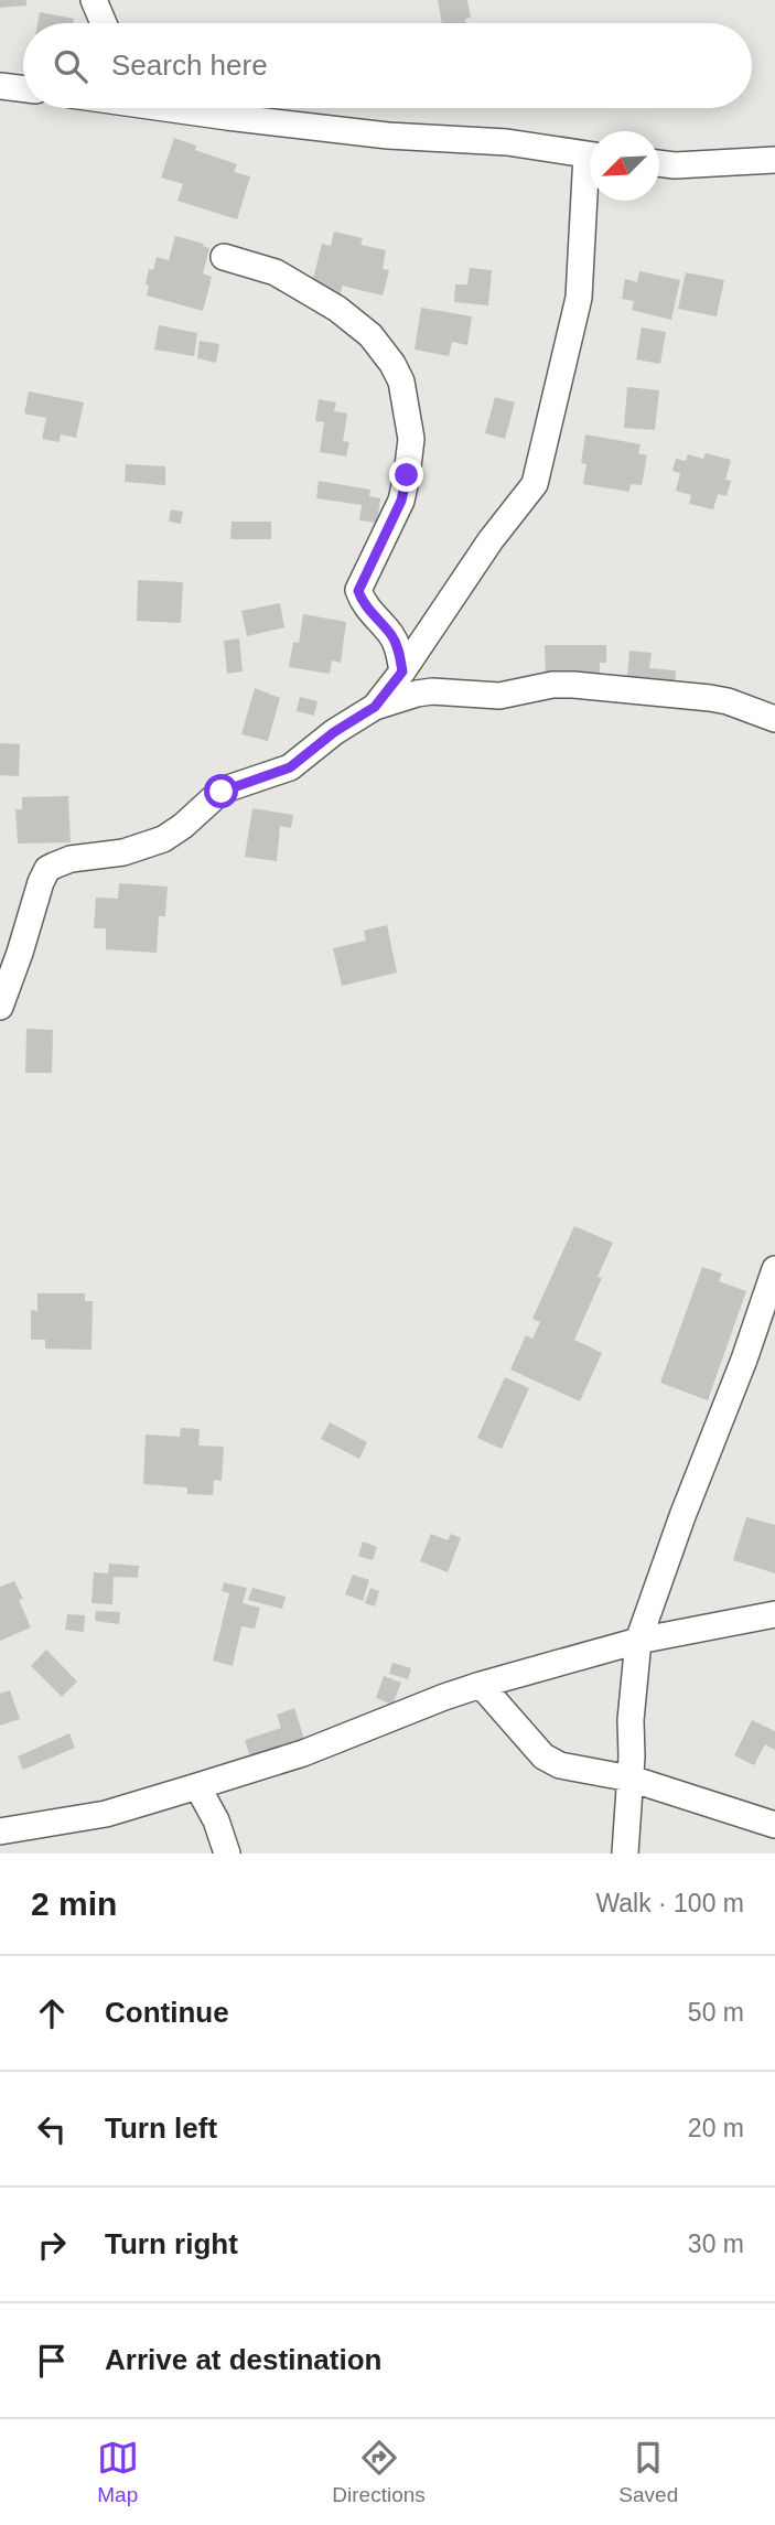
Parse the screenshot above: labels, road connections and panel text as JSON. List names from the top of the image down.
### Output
{
  "north": "bottom left",
  "page": {
    "search": "Search here",
    "heading": ["2 min", "Walk · 100 m"],
    "list": [
      ["Continue", "50 m"],
      ["Turn left", "20 m"],
      ["Turn right", "30 m"],
      "Arrive at destination"
    ],
    "nav": ["Map", "Directions", "Saved"]
  }
}
